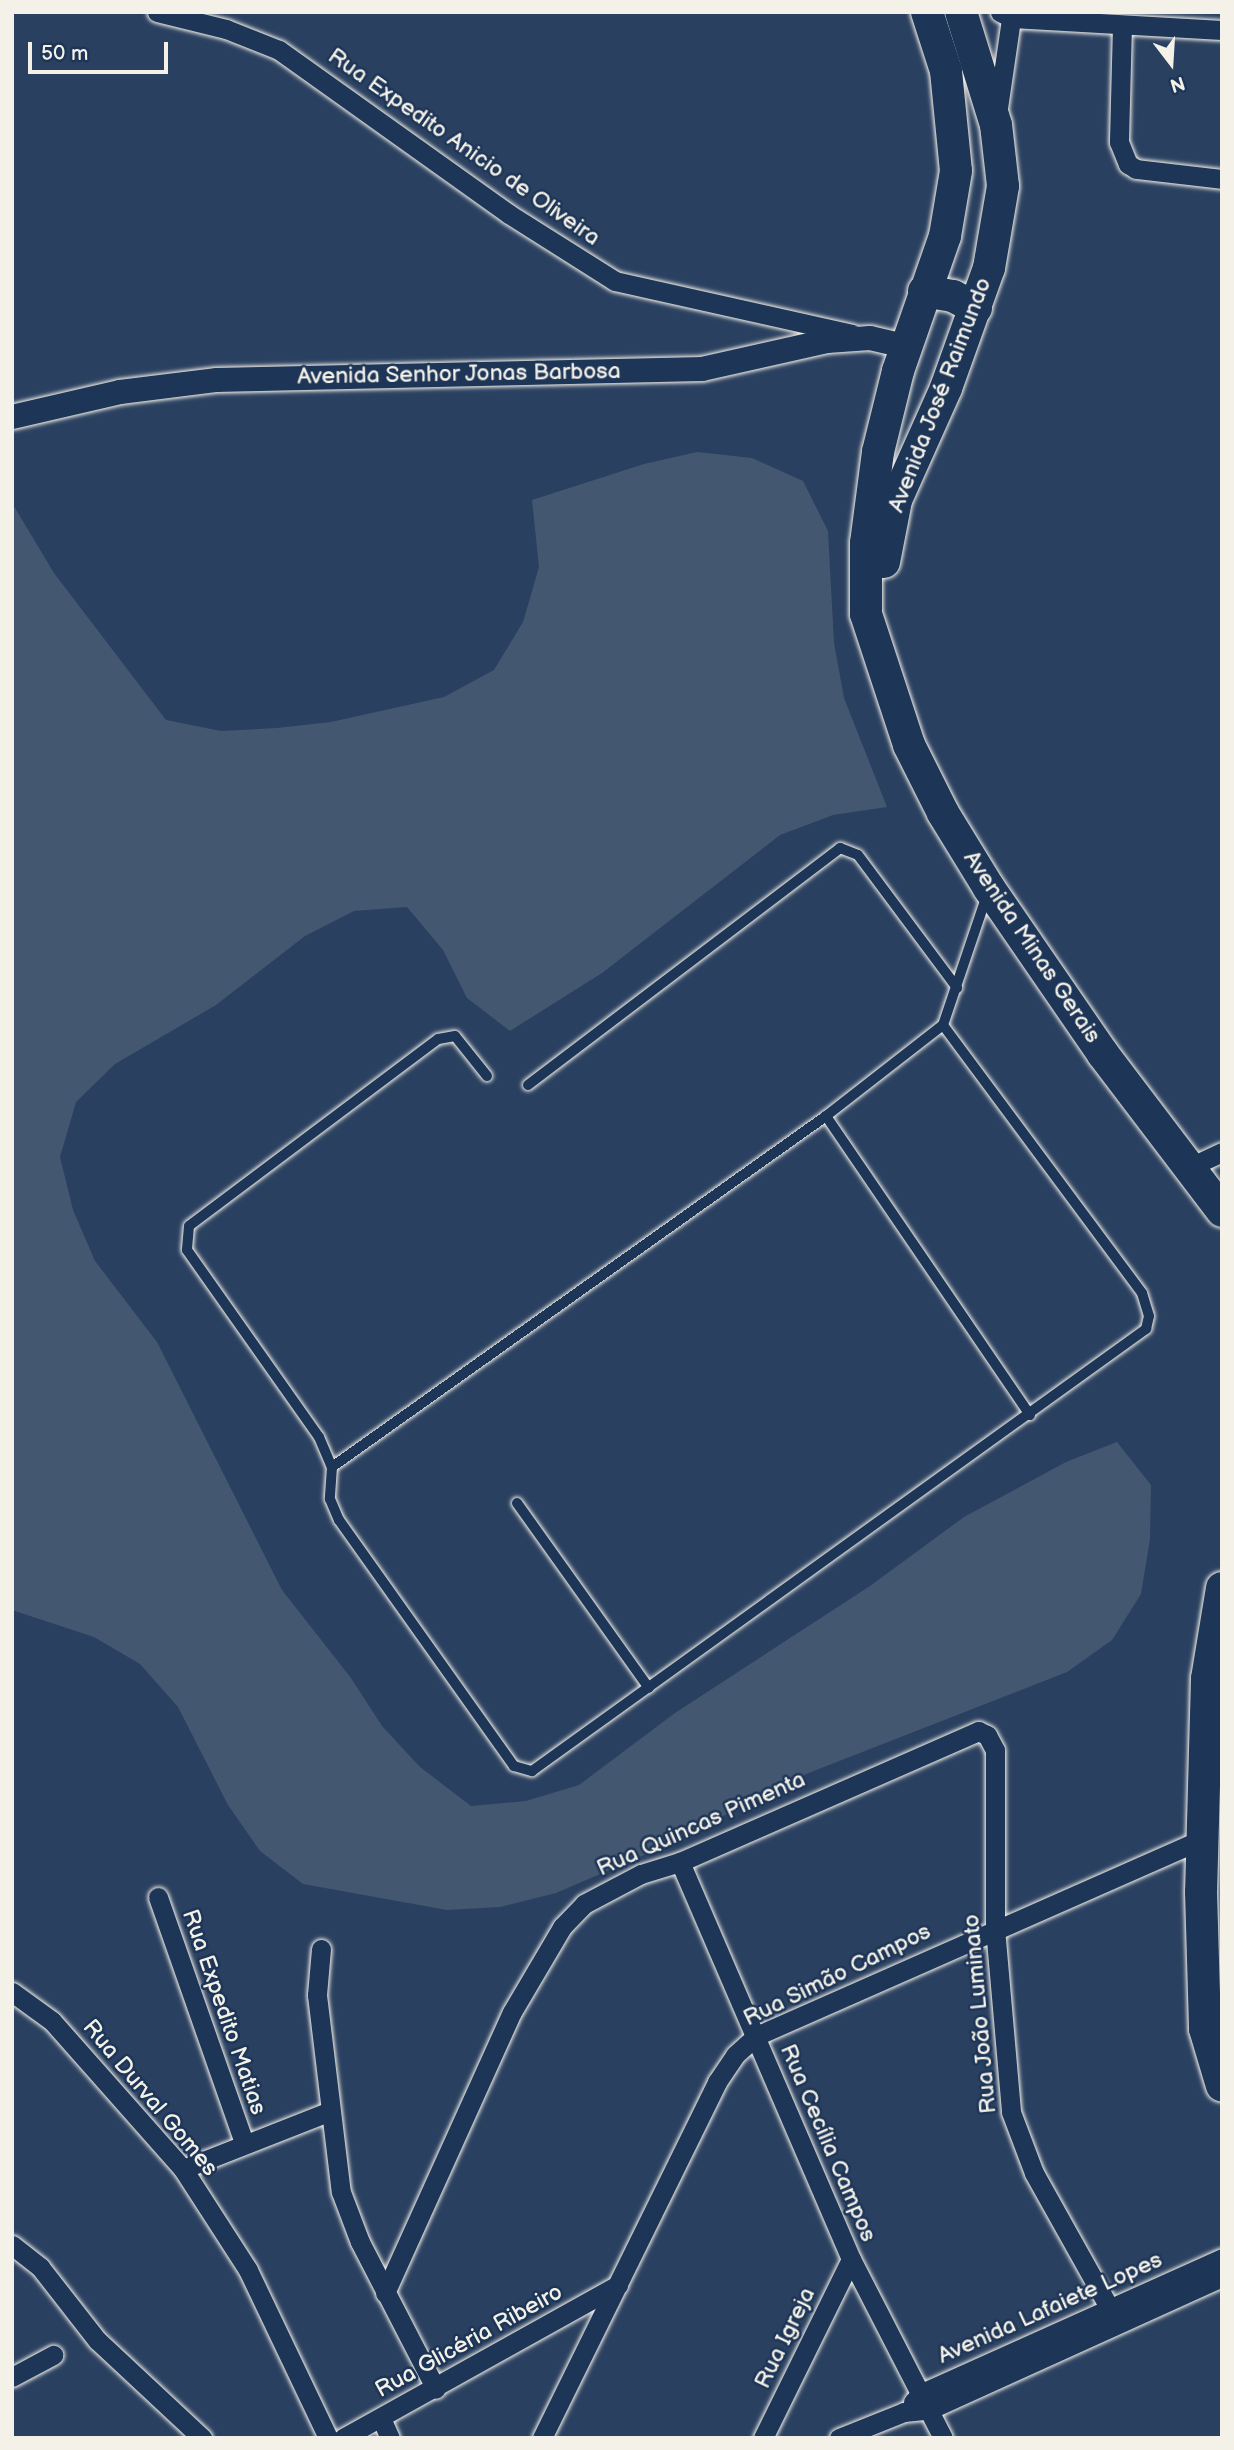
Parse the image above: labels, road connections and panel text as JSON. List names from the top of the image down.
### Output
{
  "streets": {
    "main road": ["Avenida José Raimundo", "Avenida Minas Gerais"],
    "street": [
      "Rua Expedito Anicio de Oliveira",
      "Avenida Senhor Jonas Barbosa",
      "Rua Quincas Pimenta",
      "Rua Simão Campos",
      "Rua Expedito Matias",
      "Rua João Luminato",
      "Rua Durval Gomes",
      "Rua Cecília Campos",
      "Avenida Lafaiete Lopes",
      "Rua Igreja",
      "Rua Glicéria Ribeiro"
    ]
  },
  "crossings": [
    ["Rua Expedito Anicio de Oliveira", "Avenida Senhor Jonas Barbosa"],
    ["Avenida Senhor Jonas Barbosa", "Avenida José Raimundo"],
    ["Avenida José Raimundo", "Avenida Minas Gerais"],
    ["Rua Quincas Pimenta", "Rua João Luminato"],
    ["Rua Quincas Pimenta", "Rua Cecília Campos"],
    ["Rua Simão Campos", "Rua João Luminato"],
    ["Rua Simão Campos", "Rua Cecília Campos"],
    ["Rua Simão Campos", "Rua Glicéria Ribeiro"],
    ["Rua João Luminato", "Avenida Lafaiete Lopes"],
    ["Rua Cecília Campos", "Avenida Lafaiete Lopes"],
    ["Rua Cecília Campos", "Rua Igreja"]
  ],
  "scale_bar": "50 m",
  "north": "bottom"
}
